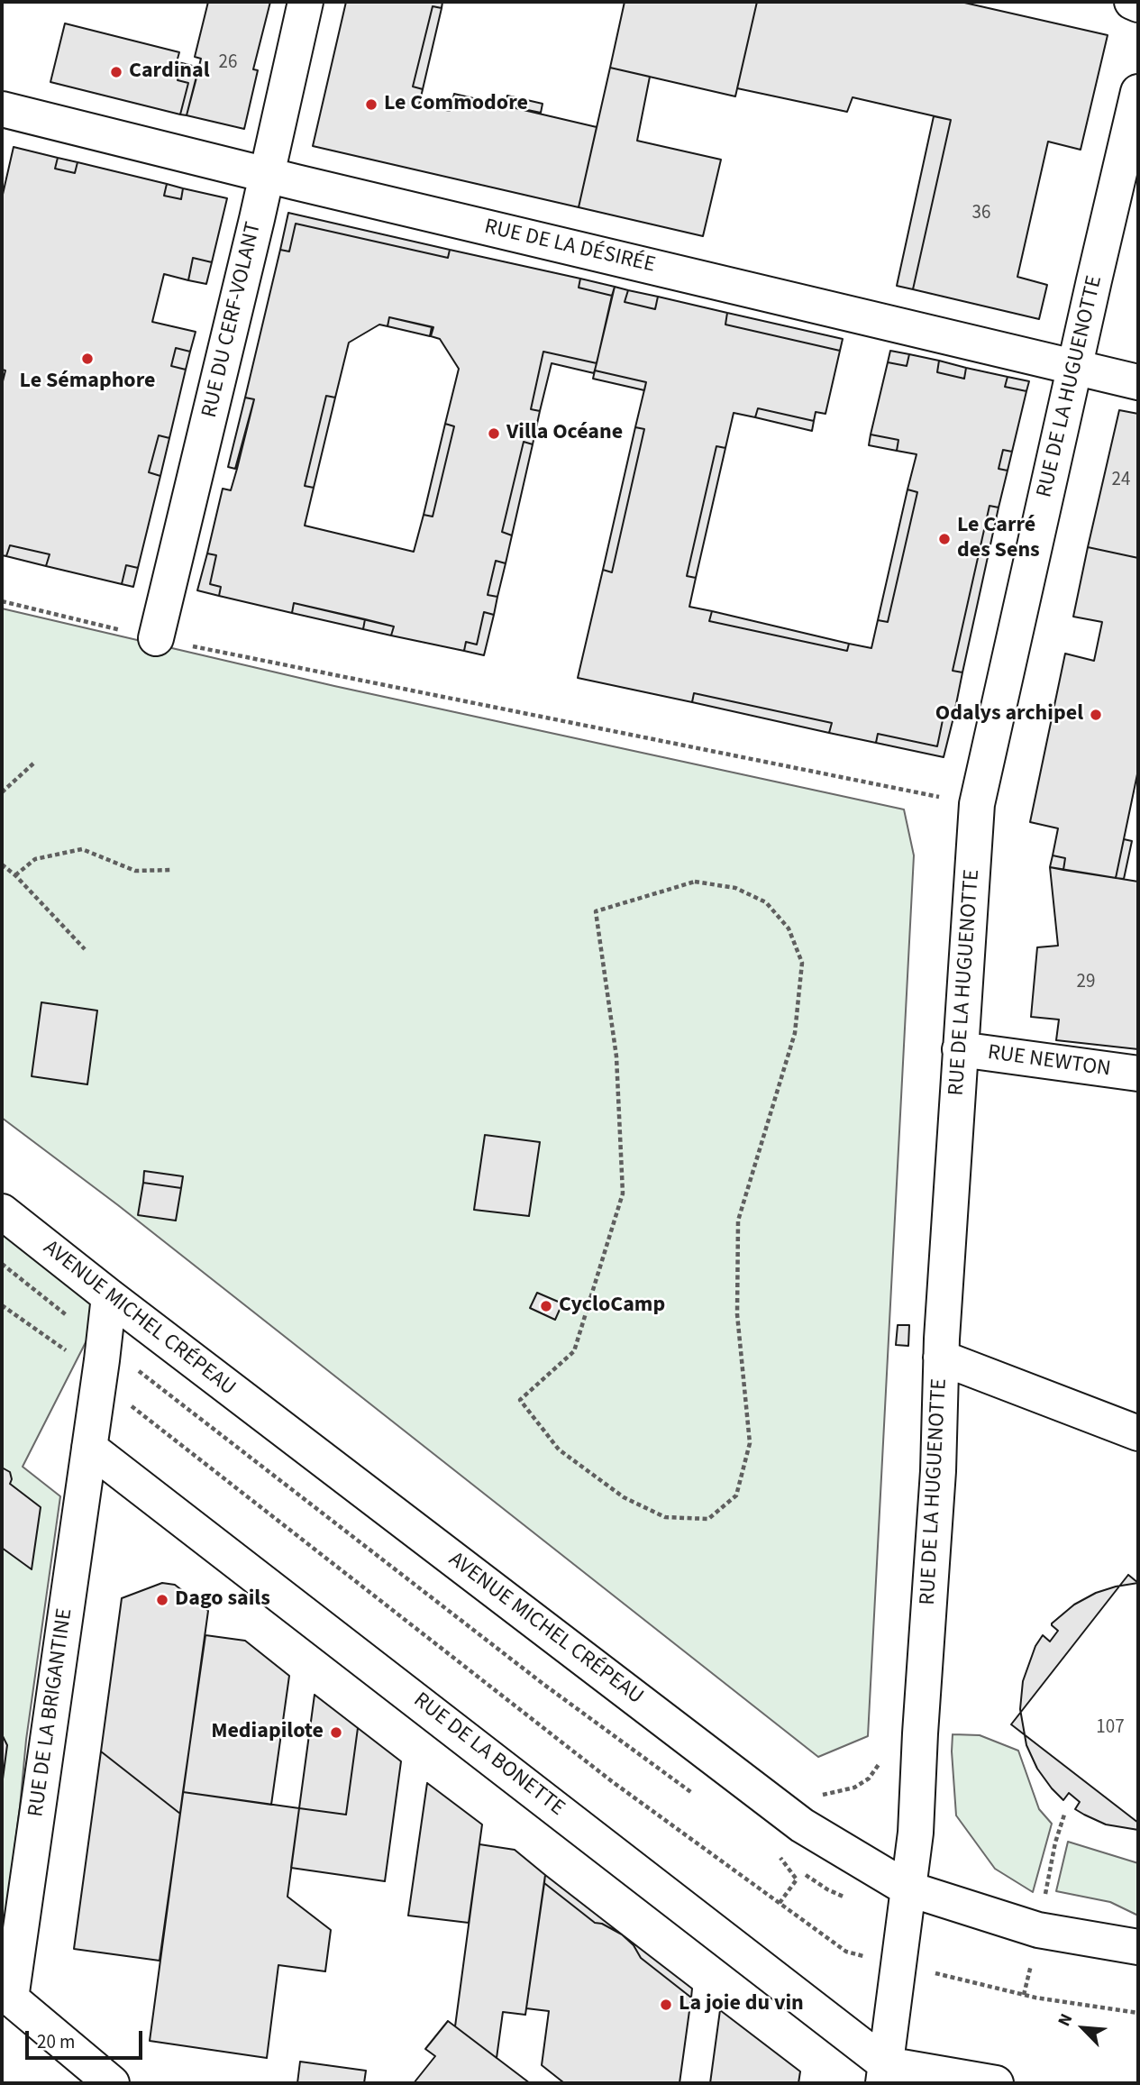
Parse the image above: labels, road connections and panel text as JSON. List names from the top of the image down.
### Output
{
  "streets": {
    "street": [
      "RUE DE LA DÉSIRÉE",
      "RUE DU CERF-VOLANT",
      "RUE DE LA HUGUENOTTE",
      "RUE NEWTON",
      "AVENUE MICHEL CRÉPEAU",
      "RUE DE LA BRIGANTINE",
      "RUE DE LA BONETTE"
    ]
  },
  "crossings": [
    ["RUE DE LA DÉSIRÉE", "RUE DU CERF-VOLANT"],
    ["RUE DE LA DÉSIRÉE", "RUE DE LA HUGUENOTTE"],
    ["RUE DE LA HUGUENOTTE", "RUE NEWTON"],
    ["RUE DE LA HUGUENOTTE", "AVENUE MICHEL CRÉPEAU"],
    ["RUE DE LA HUGUENOTTE", "RUE DE LA BONETTE"],
    ["AVENUE MICHEL CRÉPEAU", "RUE DE LA BRIGANTINE"],
    ["RUE DE LA BRIGANTINE", "RUE DE LA BONETTE"]
  ],
  "places": [
    "Cardinal",
    "Le Commodore",
    "Le Sémaphore",
    "Villa Océane",
    "Le Carré des Sens",
    "Odalys archipel",
    "CycloCamp",
    "Dago sails",
    "Mediapilote",
    "La joie du vin"
  ],
  "house_numbers": [
    "26",
    "36",
    "24",
    "29",
    "107"
  ],
  "scale_bar": "20 m",
  "north": "top left"
}
